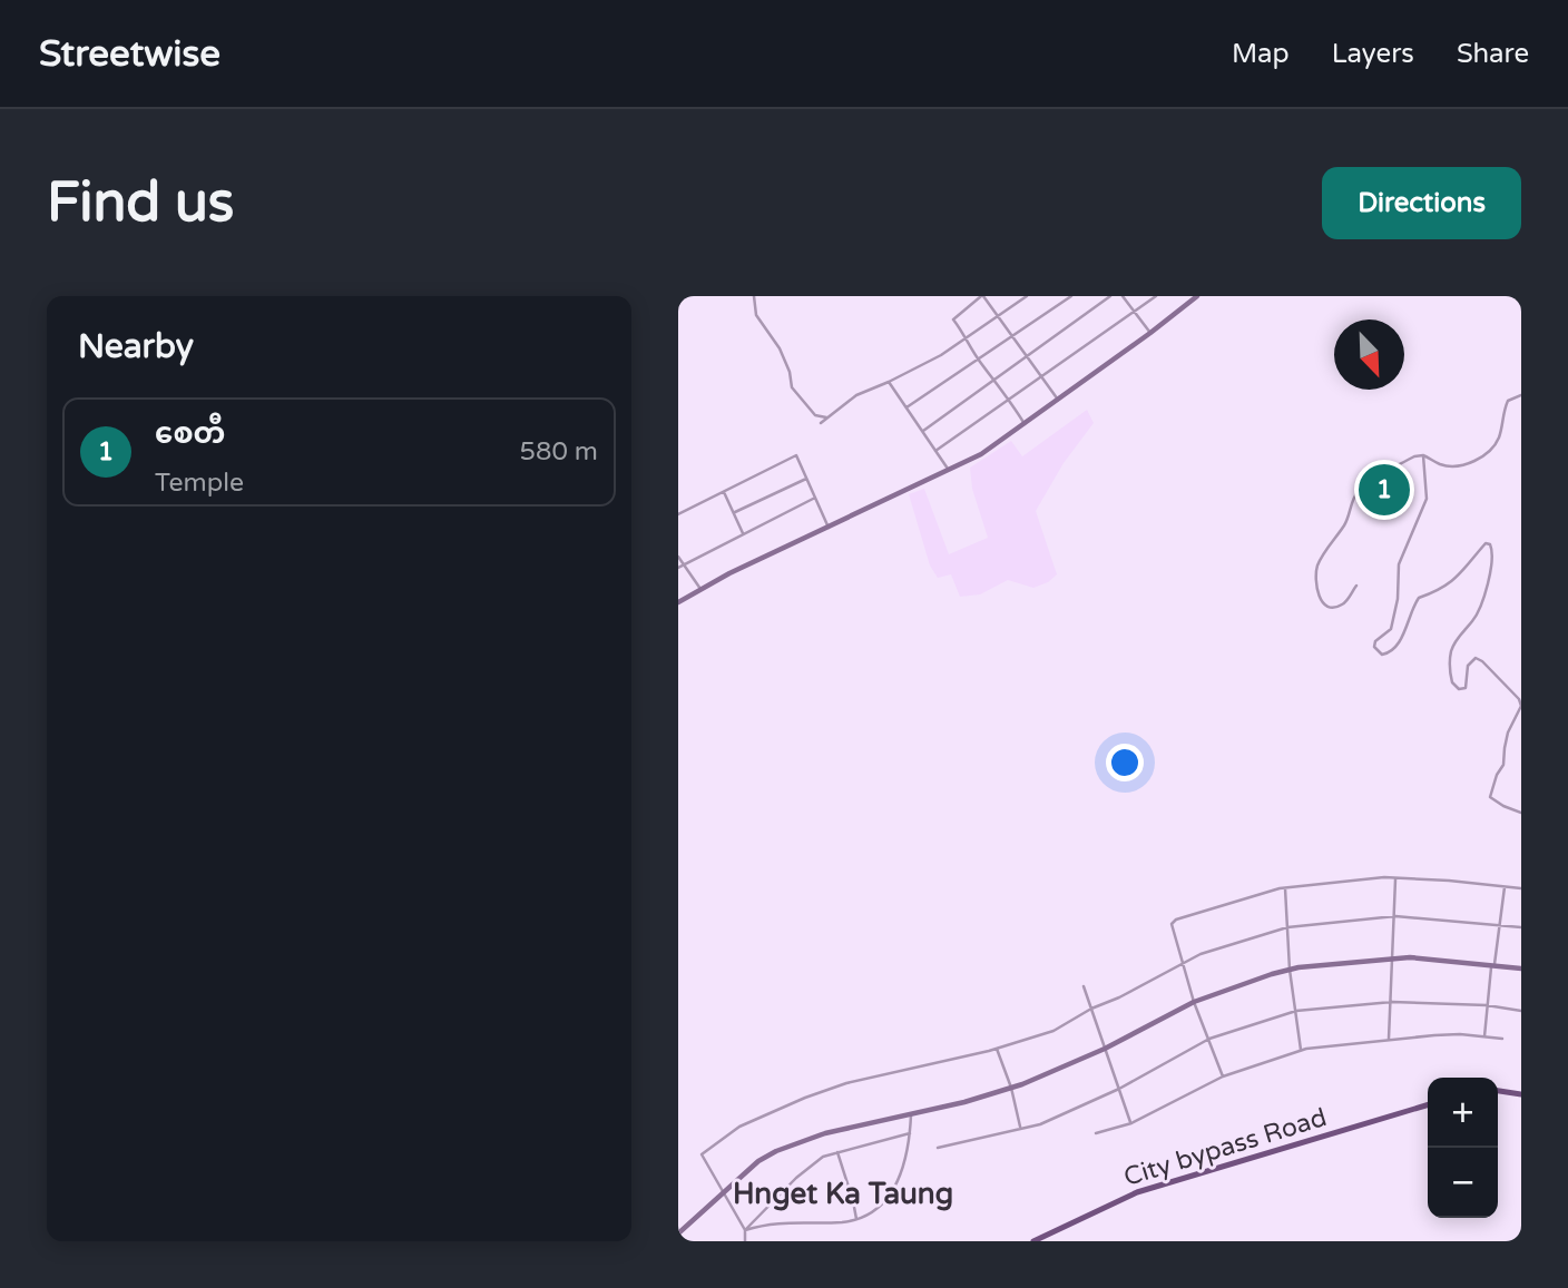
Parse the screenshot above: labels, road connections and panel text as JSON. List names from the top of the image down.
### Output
{
  "streets": {
    "main road": ["City bypass Road"]
  },
  "districts": ["Hnget Ka Taung"],
  "north": "bottom right",
  "page": {
    "header": "Streetwise",
    "nav": ["Map", "Layers", "Share"],
    "buttons": "Directions",
    "title": "Find us",
    "heading": "Nearby",
    "list": [
      {
        "mark": "1",
        "name": "စေတီ",
        "note": "Temple",
        "value": "580 m"
      }
    ],
    "pins": "1",
    "map_buttons": ["+", "−"]
  }
}
